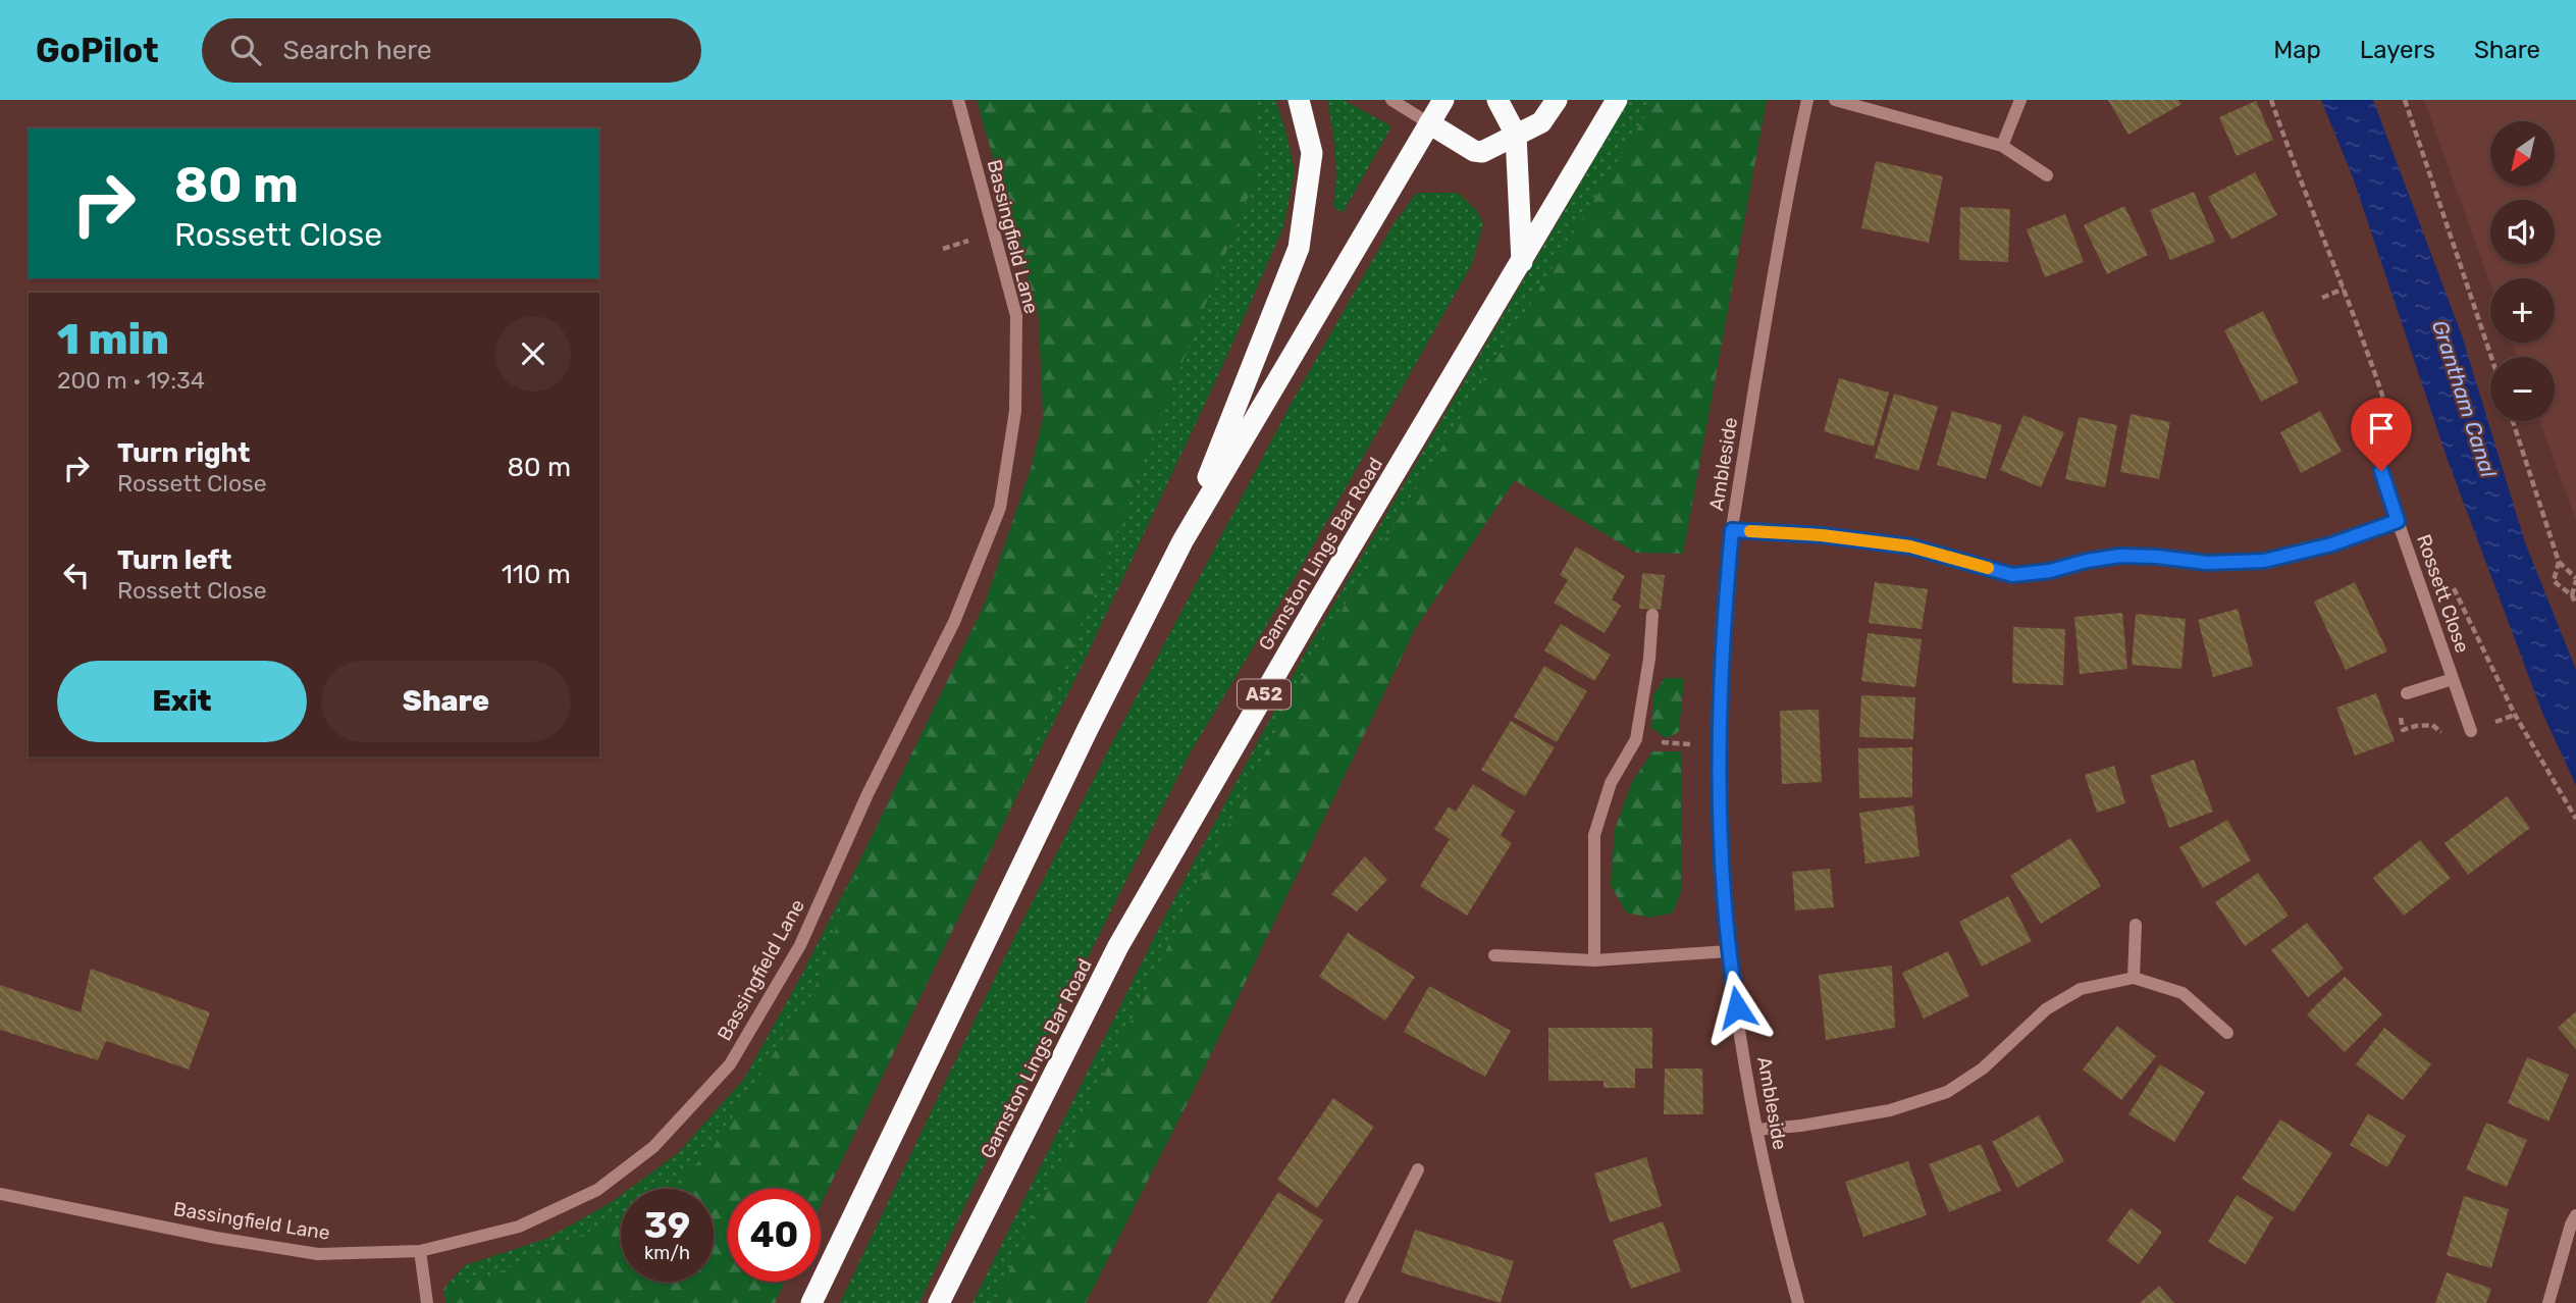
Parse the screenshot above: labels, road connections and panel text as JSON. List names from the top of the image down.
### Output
{
  "streets": {
    "highway": ["Gamston Lings Bar Road", "A52"],
    "street": ["Bassingfield Lane", "Ambleside", "Rossett Close"]
  },
  "crossings": [
    ["Ambleside", "Rossett Close"]
  ],
  "water": ["Grantham Canal"],
  "north": "bottom left",
  "page": {
    "header": "GoPilot",
    "search": "Search here",
    "nav": ["Map", "Layers", "Share"],
    "map_buttons": ["+", "−"],
    "turn": ["80 m", "Rossett Close"],
    "heading": ["1 min", "200 m · 19:34"],
    "list": [
      {
        "name": "Turn right",
        "note": "Rossett Close",
        "value": "80 m"
      },
      {
        "name": "Turn left",
        "note": "Rossett Close",
        "value": "110 m"
      }
    ],
    "buttons": ["Exit", "Share"],
    "speed": "39 km/h",
    "limit": "40"
  }
}
